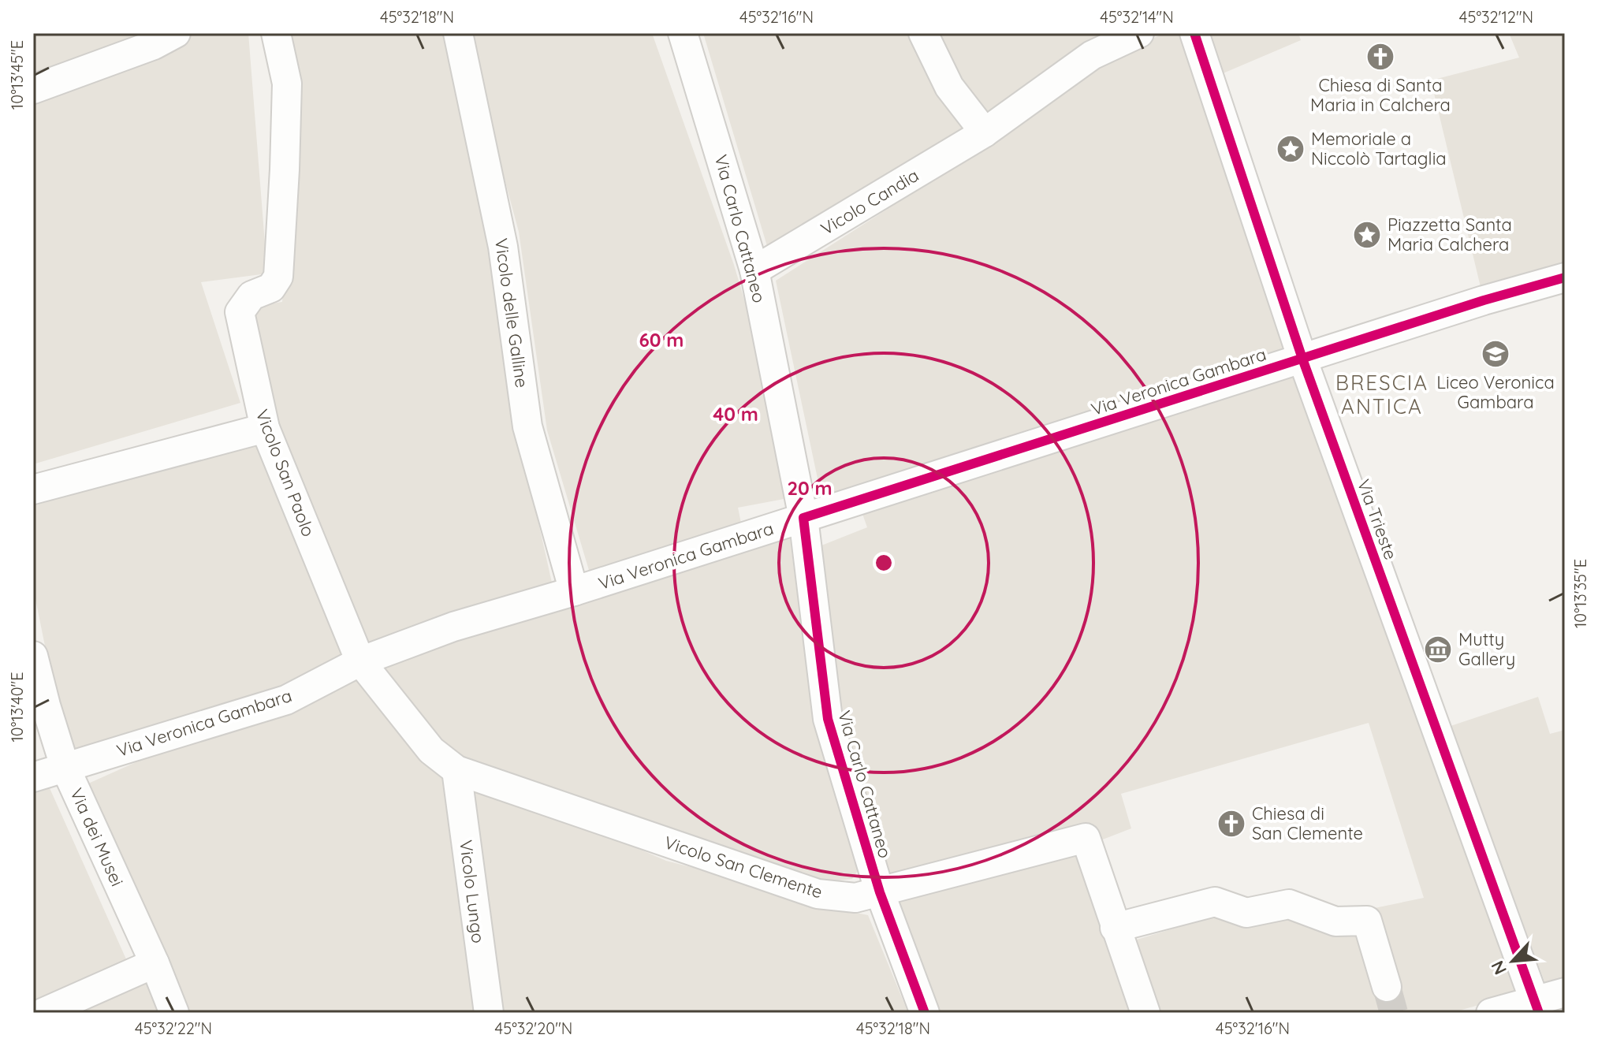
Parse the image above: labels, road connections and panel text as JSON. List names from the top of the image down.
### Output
{
  "streets": {
    "street": [
      "Vicolo Candia",
      "Via Carlo Cattaneo",
      "Vicolo delle Galline",
      "Via Veronica Gambara",
      "Vicolo San Paolo",
      "Via Trieste",
      "Via dei Musei",
      "Vicolo San Clemente",
      "Vicolo Lungo"
    ]
  },
  "crossings": [
    ["Vicolo Candia", "Via Carlo Cattaneo"],
    ["Via Carlo Cattaneo", "Via Veronica Gambara"],
    ["Via Carlo Cattaneo", "Vicolo San Clemente"],
    ["Vicolo delle Galline", "Via Veronica Gambara"],
    ["Via Veronica Gambara", "Vicolo San Paolo"],
    ["Via Veronica Gambara", "Via Trieste"],
    ["Via Veronica Gambara", "Via dei Musei"],
    ["Via Veronica Gambara", "Vicolo San Clemente"],
    ["Vicolo San Paolo", "Vicolo San Clemente"],
    ["Vicolo San Clemente", "Vicolo Lungo"]
  ],
  "districts": ["BRESCIA ANTICA"],
  "places": {
    "church": ["Chiesa di Santa Maria in Calchera", "Chiesa di San Clemente"],
    "place": ["Memoriale a Niccolò Tartaglia", "Piazzetta Santa Maria Calchera"],
    "school or university": ["Liceo Veronica Gambara"],
    "museum": ["Mutty Gallery"]
  },
  "north": "bottom left",
  "coordinates": [
    "45°32'18\"N",
    "45°32'16\"N",
    "45°32'14\"N",
    "45°32'12\"N",
    "10°13'45\"E",
    "10°13'35\"E",
    "10°13'40\"E",
    "45°32'22\"N",
    "45°32'20\"N"
  ],
  "rings": ["60 m", "40 m", "20 m"]
}
